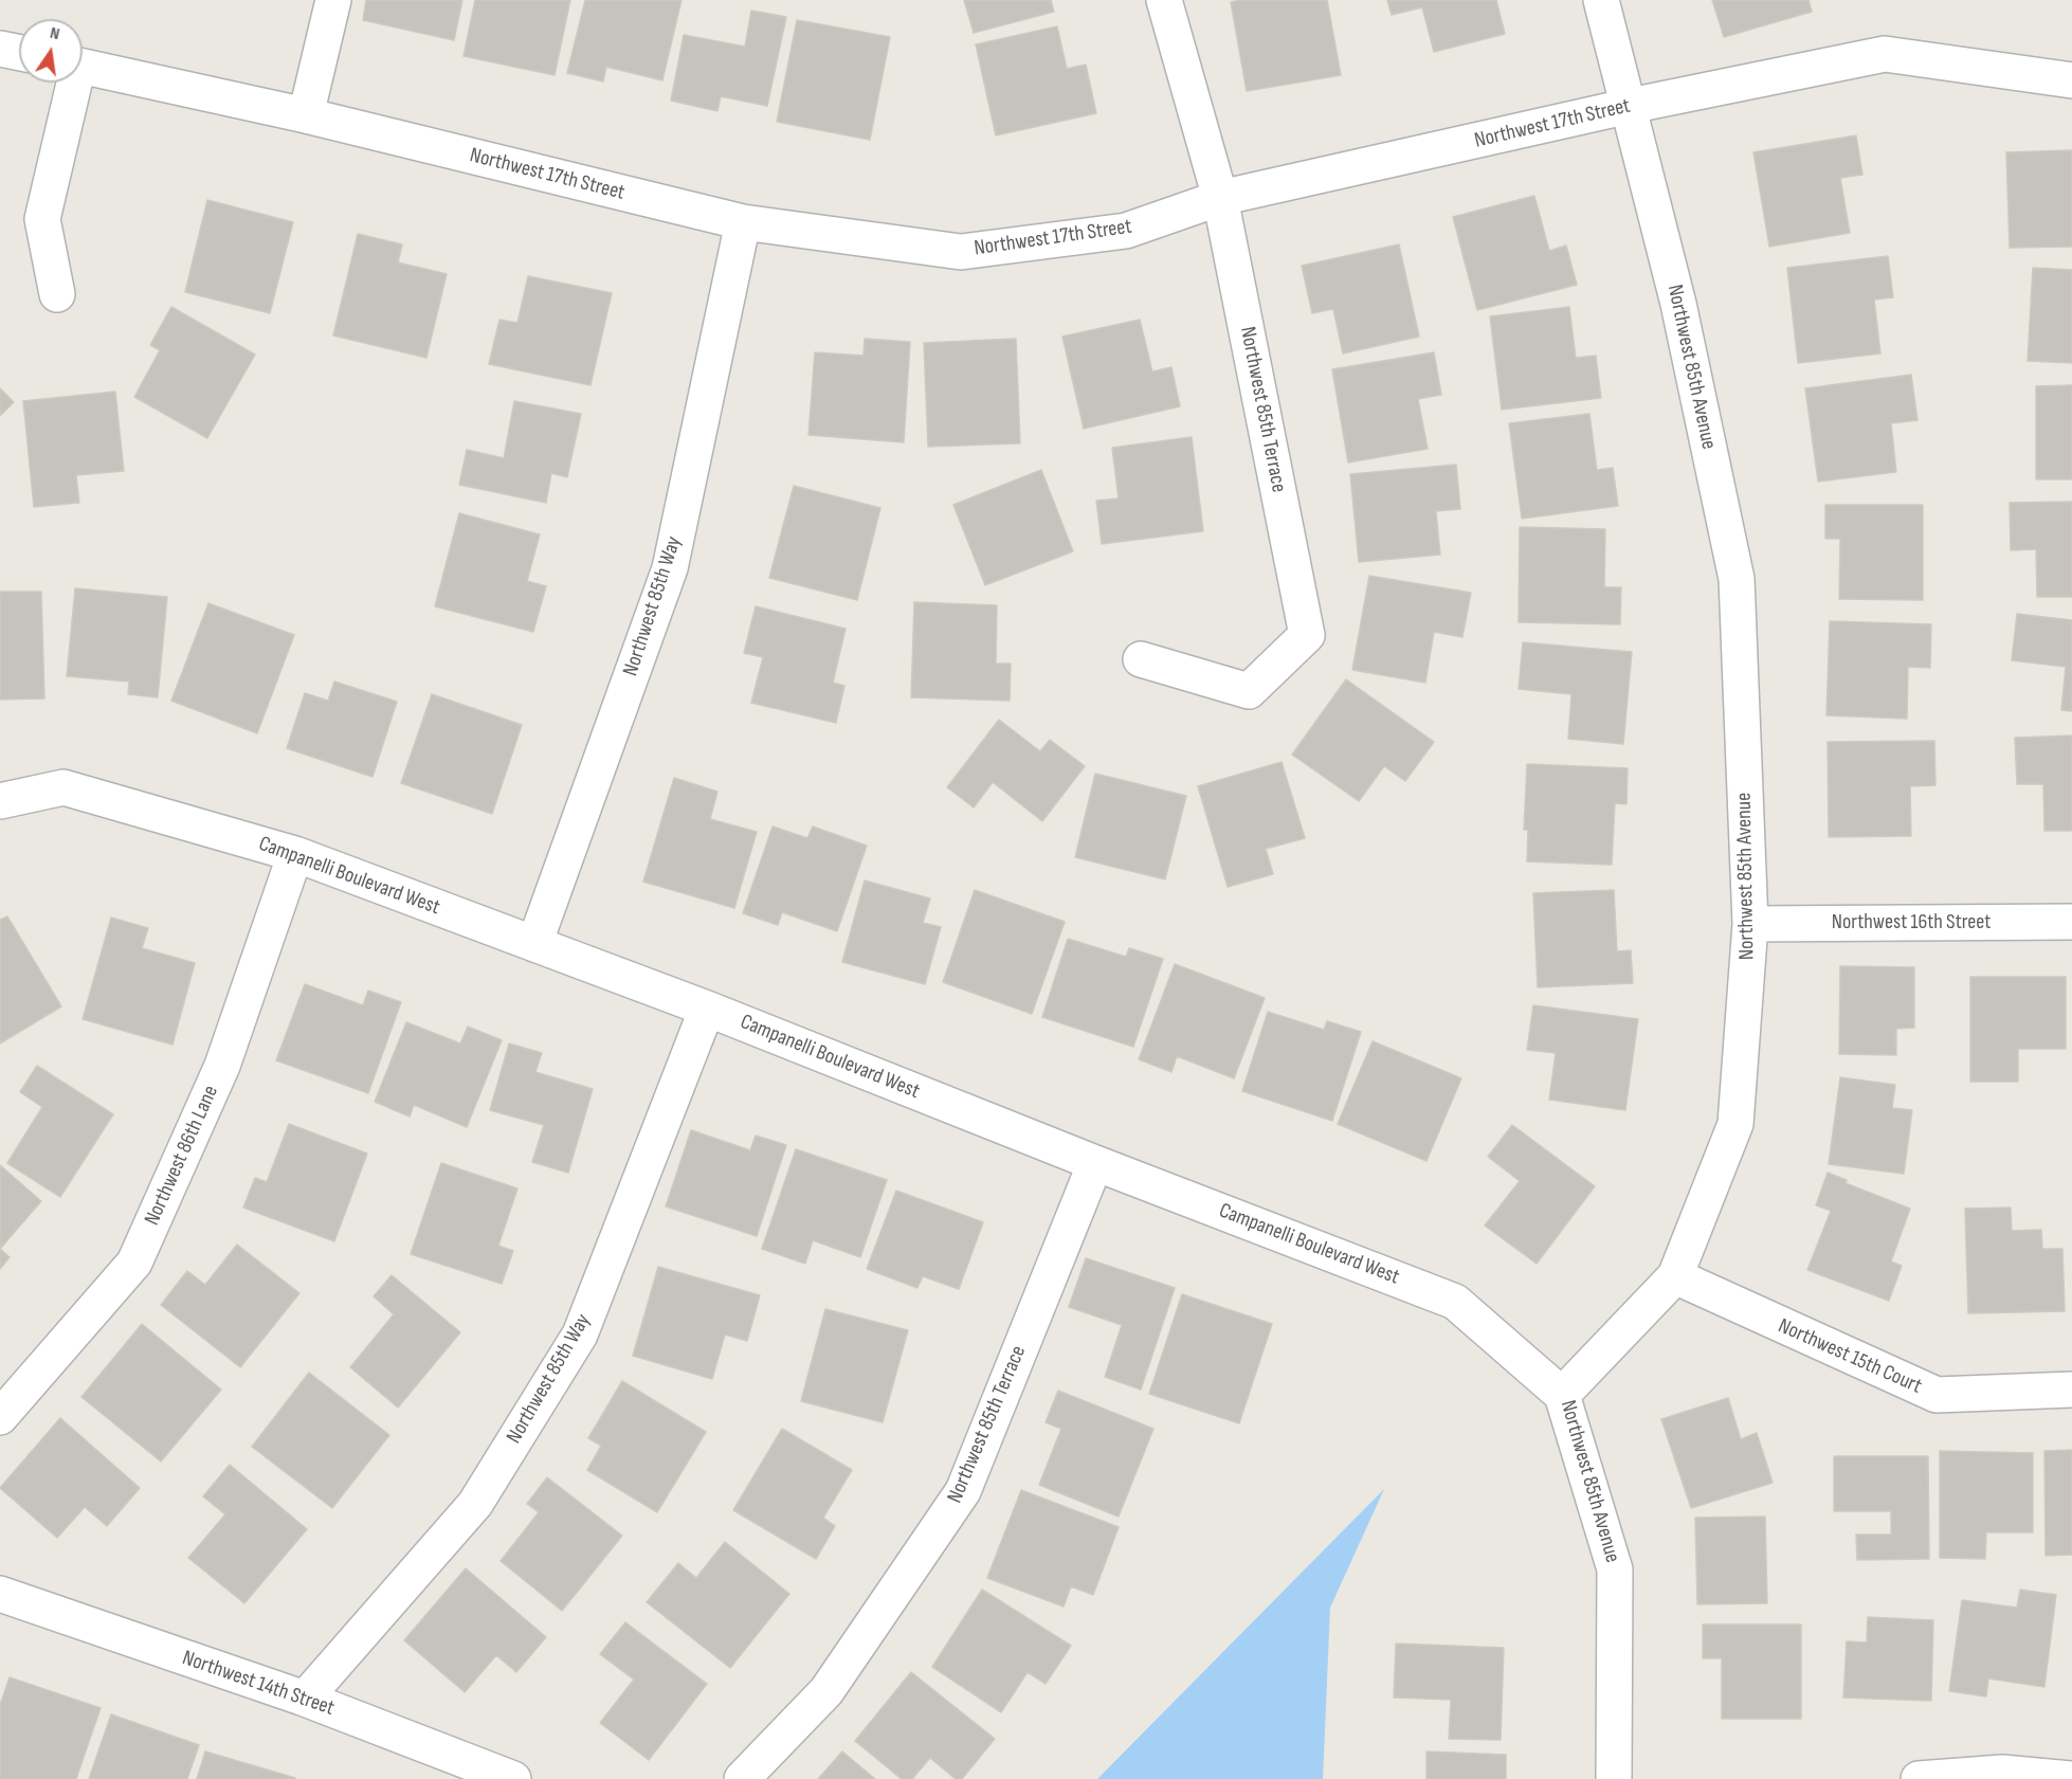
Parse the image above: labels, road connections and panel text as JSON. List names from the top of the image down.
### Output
{
  "streets": {
    "street": [
      "Northwest 17th Street",
      "Northwest 85th Avenue",
      "Northwest 85th Terrace",
      "Northwest 85th Way",
      "Campanelli Boulevard West",
      "Northwest 16th Street",
      "Northwest 86th Lane",
      "Northwest 15th Court",
      "Northwest 14th Street"
    ]
  },
  "crossings": [
    ["Northwest 17th Street", "Northwest 85th Avenue"],
    ["Northwest 17th Street", "Northwest 85th Terrace"],
    ["Northwest 17th Street", "Northwest 85th Way"],
    ["Northwest 85th Avenue", "Campanelli Boulevard West"],
    ["Northwest 85th Avenue", "Northwest 16th Street"],
    ["Northwest 85th Avenue", "Northwest 15th Court"],
    ["Northwest 85th Terrace", "Campanelli Boulevard West"],
    ["Northwest 85th Way", "Campanelli Boulevard West"],
    ["Northwest 85th Way", "Northwest 14th Street"],
    ["Campanelli Boulevard West", "Northwest 86th Lane"]
  ],
  "north": "top"
}
